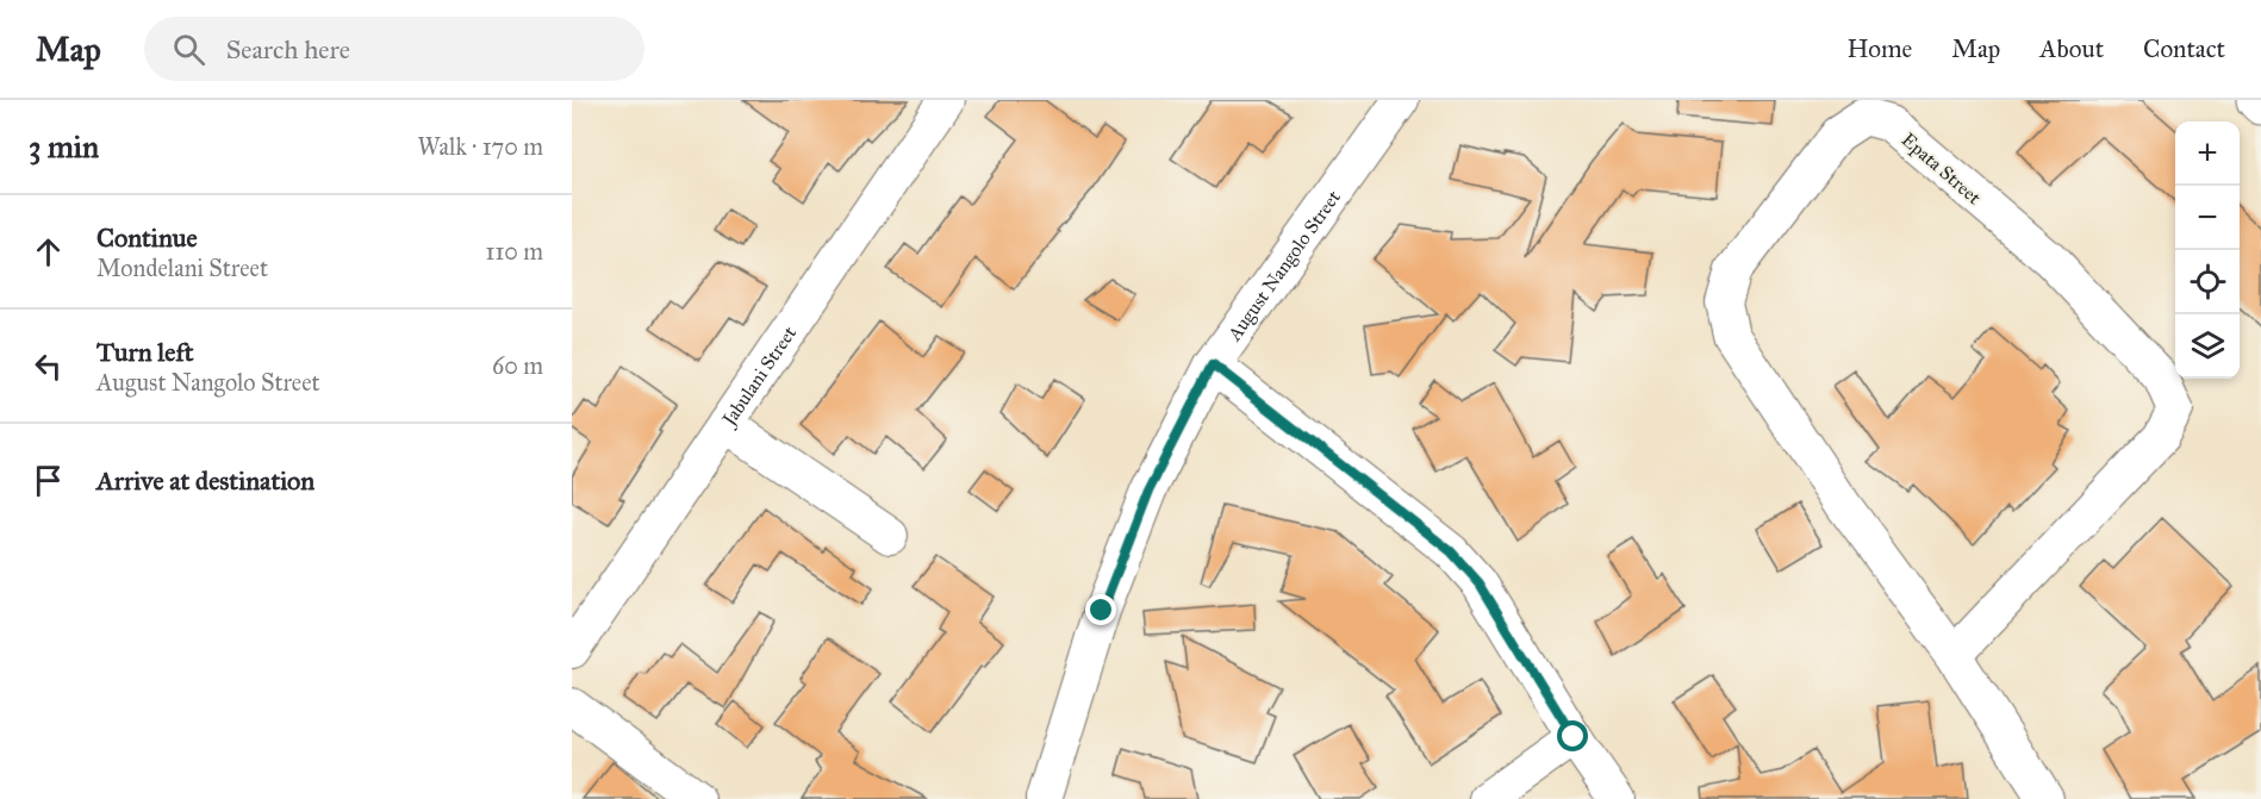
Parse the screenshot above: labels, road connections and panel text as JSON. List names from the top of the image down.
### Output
{
  "streets": {
    "street": ["Epata Street", "August Nangolo Street", "Jabulani Street"]
  },
  "page": {
    "header": "Map",
    "search": "Search here",
    "nav": [
      "Home",
      "Map",
      "About",
      "Contact"
    ],
    "heading": ["3 min", "Walk · 170 m"],
    "map_buttons": ["+", "−"],
    "list": [
      ["Continue", "Mondelani Street", "110 m"],
      ["Turn left", "August Nangolo Street", "60 m"],
      "Arrive at destination"
    ]
  }
}
